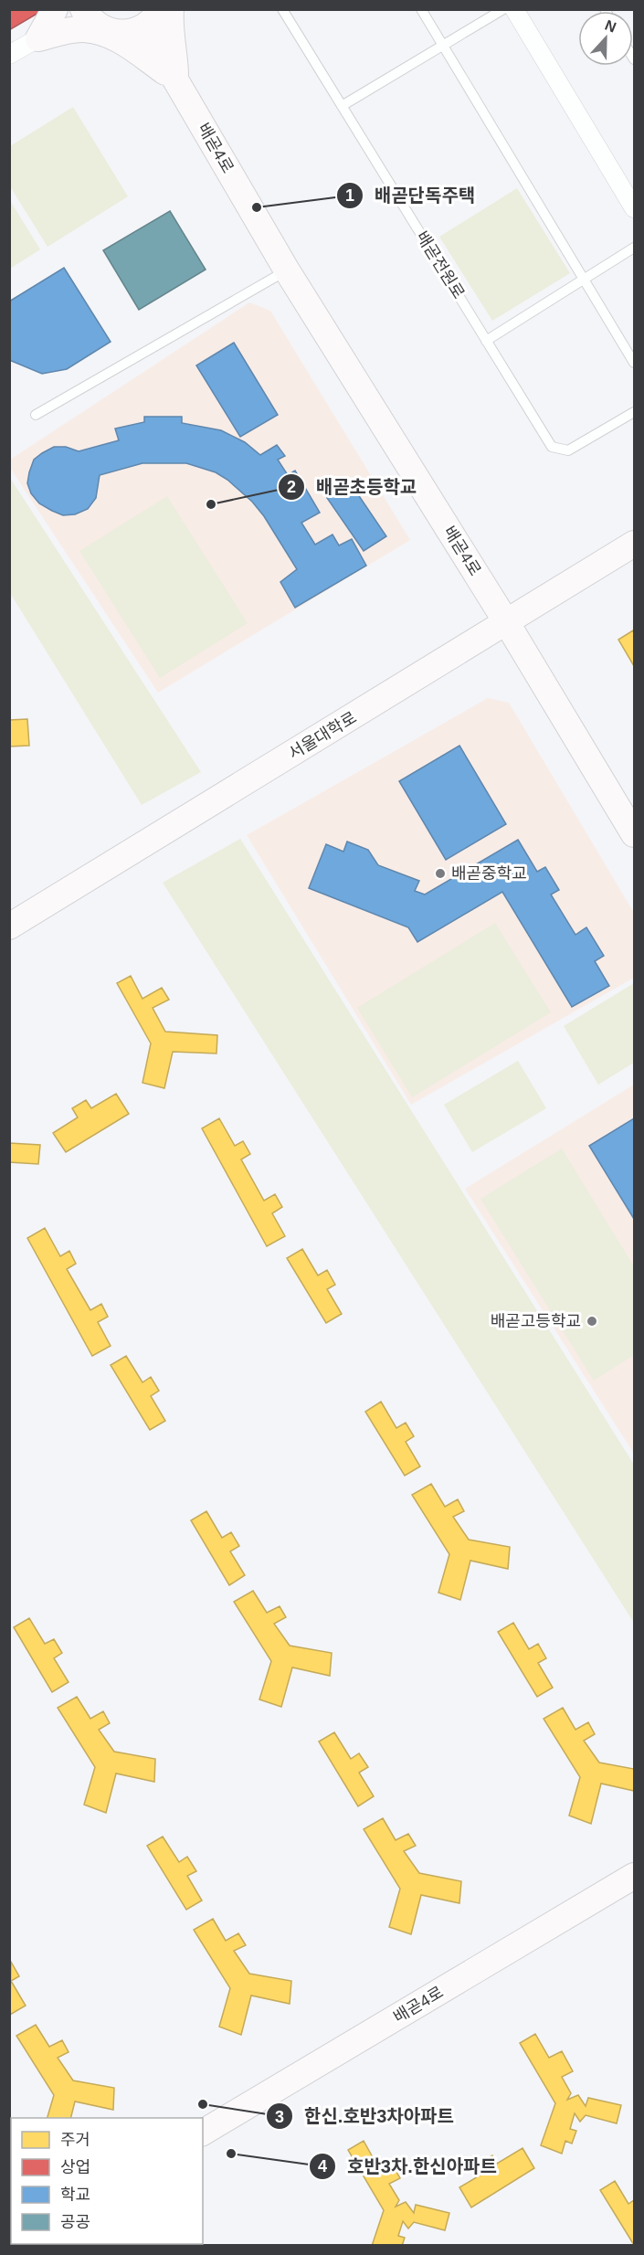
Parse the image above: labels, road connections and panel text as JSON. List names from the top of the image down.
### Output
{
  "streets": {
    "main road": ["배곧4로", "서울대학로"],
    "lane": ["배곧전원로"]
  },
  "crossings": [
    ["배곧4로", "서울대학로"]
  ],
  "places": [
    "배곧단독주택",
    "배곧초등학교",
    "배곧중학교",
    "배곧고등학교",
    "한신.호반3차아파트",
    "호반3차.한신아파트"
  ],
  "legend": [
    "주거",
    "상업",
    "학교",
    "공공"
  ],
  "north": "top"
}
